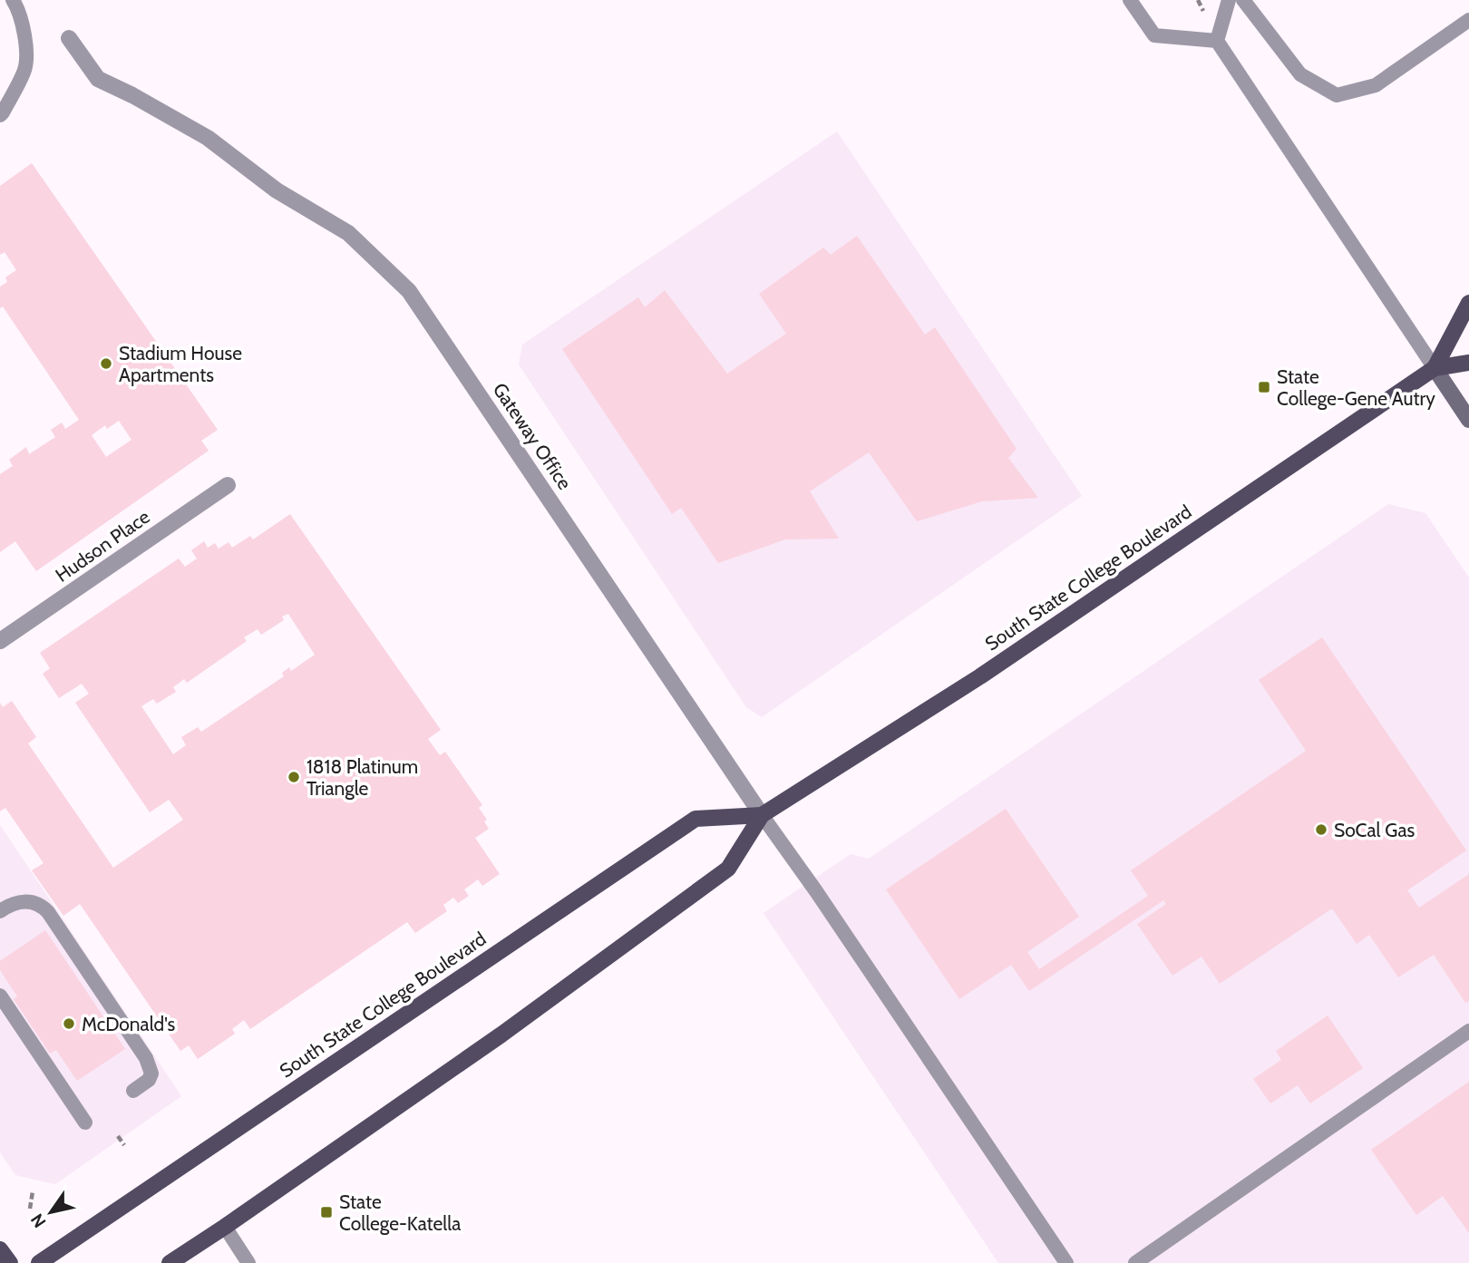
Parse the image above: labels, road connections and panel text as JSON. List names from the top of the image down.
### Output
{
  "streets": {
    "main road": ["South State College Boulevard"],
    "street": ["Gateway Office", "Hudson Place"]
  },
  "crossings": [
    ["Gateway Office", "South State College Boulevard"]
  ],
  "places": {
    "other": [
      "Stadium House Apartments",
      "1818 Platinum Triangle",
      "SoCal Gas",
      "McDonald's"
    ],
    "transit": ["State College-Gene Autry", "State College-Katella"]
  },
  "north": "bottom left"
}
